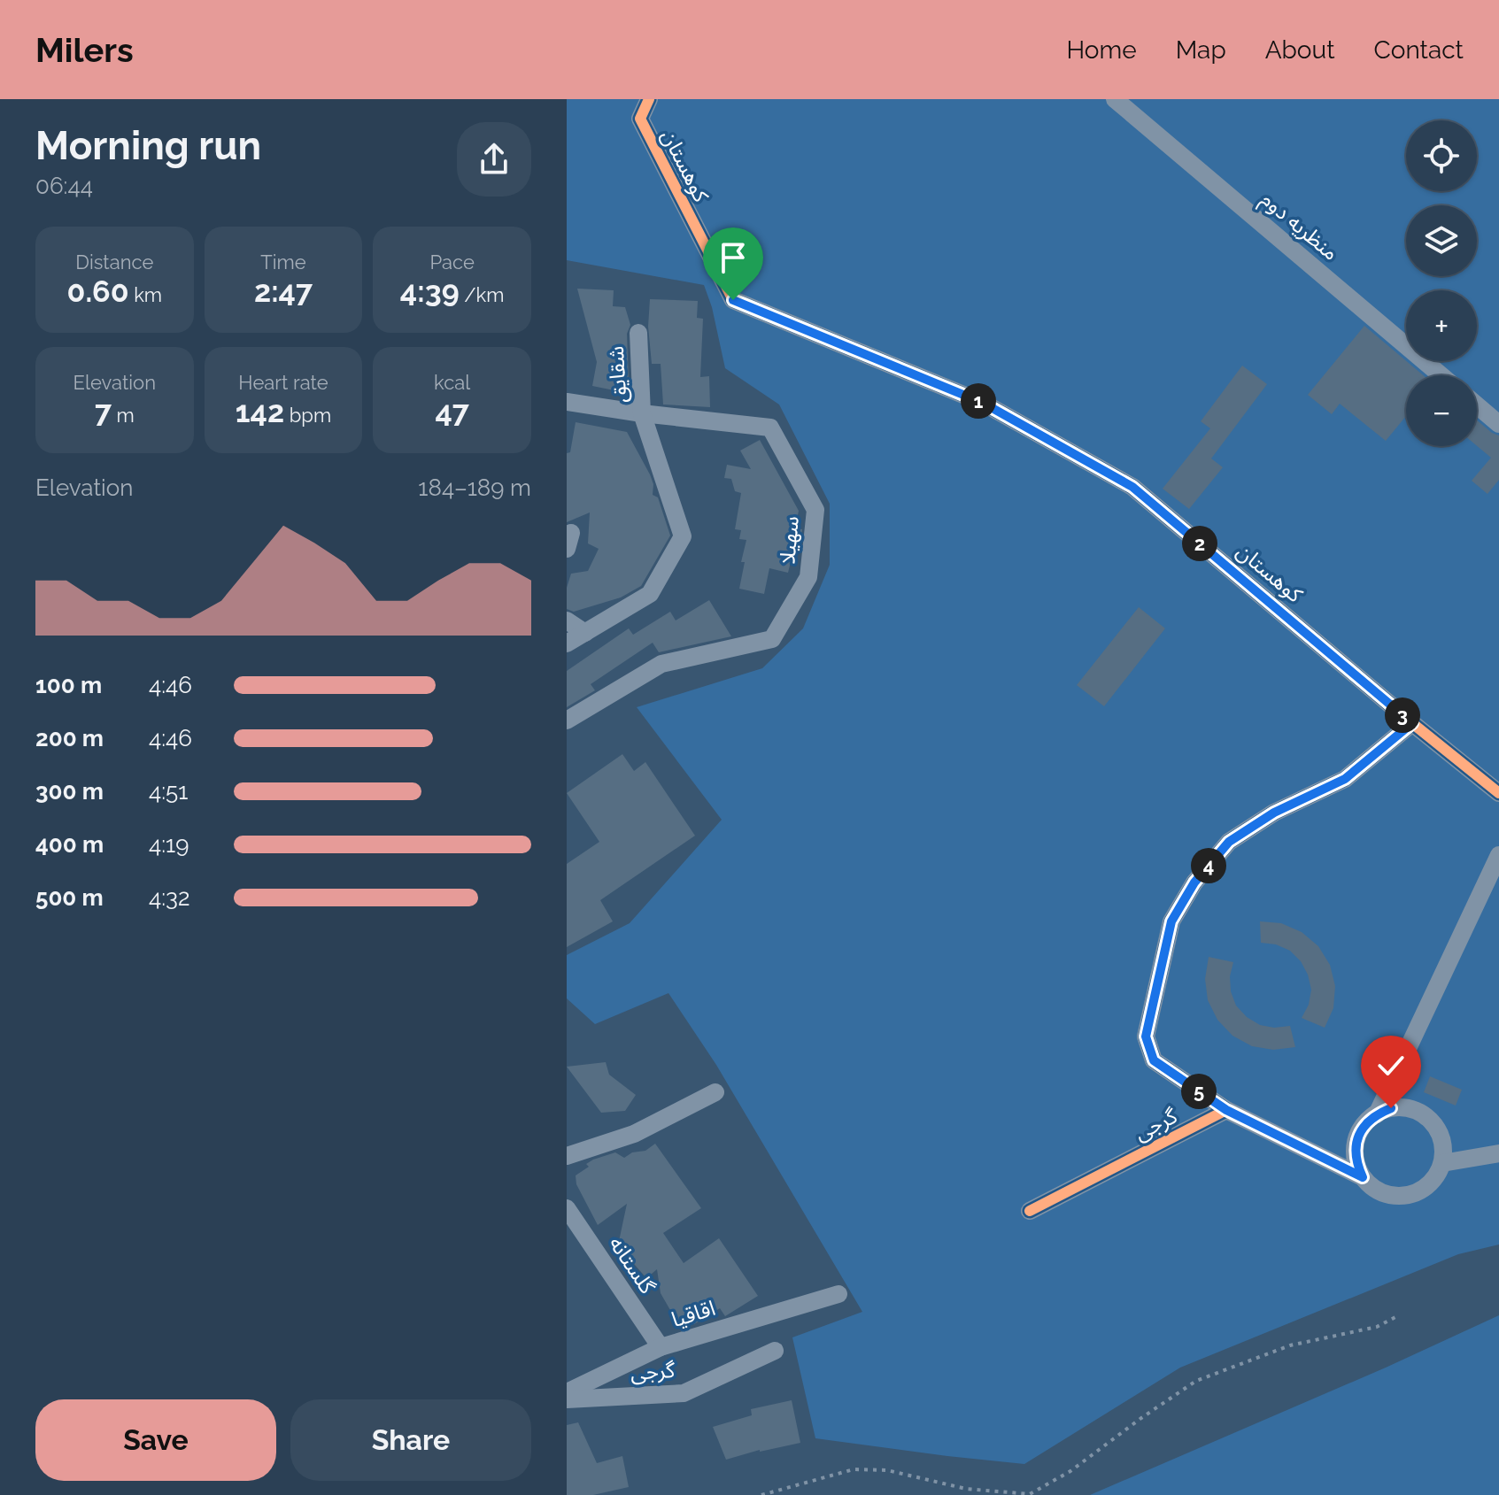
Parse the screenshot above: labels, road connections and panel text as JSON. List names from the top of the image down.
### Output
{
  "streets": {
    "street": [
      "کوهستان",
      "منظریه دوم",
      "شقایق",
      "سهیلا",
      "گرجی",
      "گلستانه",
      "اقاقیا"
    ]
  },
  "crossings": [
    ["کوهستان", "گرجی"],
    ["شقایق", "سهیلا"],
    ["گلستانه", "اقاقیا"]
  ],
  "page": {
    "header": "Milers",
    "nav": [
      "Home",
      "Map",
      "About",
      "Contact"
    ],
    "heading": ["Morning run", "06:44"],
    "map_buttons": ["+", "−"],
    "stats": [
      ["Distance", "0.60 km"],
      ["Time", "2:47"],
      ["Pace", "4:39 /km"],
      ["Elevation", "7 m"],
      ["Heart rate", "142 bpm"],
      ["kcal", "47"]
    ],
    "pins": [
      "1",
      "2",
      "3",
      "4",
      "5"
    ],
    "chart": ["Elevation", "184–189 m"],
    "list": [
      {
        "name": "100 m",
        "note": "4:46"
      },
      {
        "name": "200 m",
        "note": "4:46"
      },
      {
        "name": "300 m",
        "note": "4:51"
      },
      {
        "name": "400 m",
        "note": "4:19"
      },
      {
        "name": "500 m",
        "note": "4:32"
      }
    ],
    "buttons": ["Save", "Share"]
  }
}
